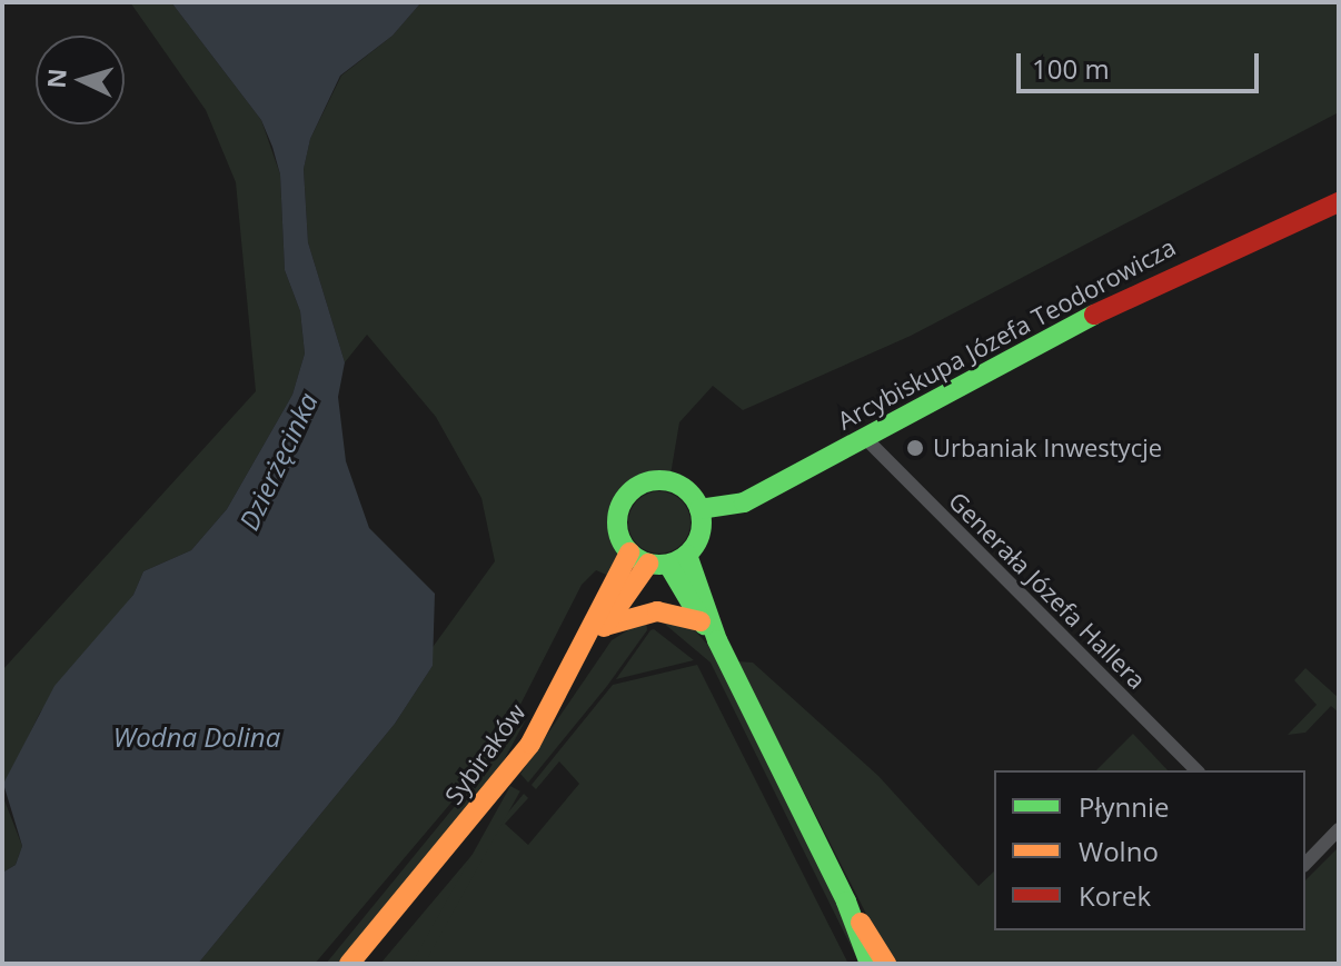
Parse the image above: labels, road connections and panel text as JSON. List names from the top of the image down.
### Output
{
  "streets": {
    "street": ["Arcybiskupa Józefa Teodorowicza", "Generała Józefa Hallera", "Sybiraków"]
  },
  "crossings": [
    ["Arcybiskupa Józefa Teodorowicza", "Generała Józefa Hallera"],
    ["Arcybiskupa Józefa Teodorowicza", "Sybiraków"]
  ],
  "water": ["Dzierżęcinka", "Wodna Dolina"],
  "places": ["Urbaniak Inwestycje"],
  "legend": ["Płynnie", "Wolno", "Korek"],
  "scale_bar": "100 m",
  "north": "left"
}
